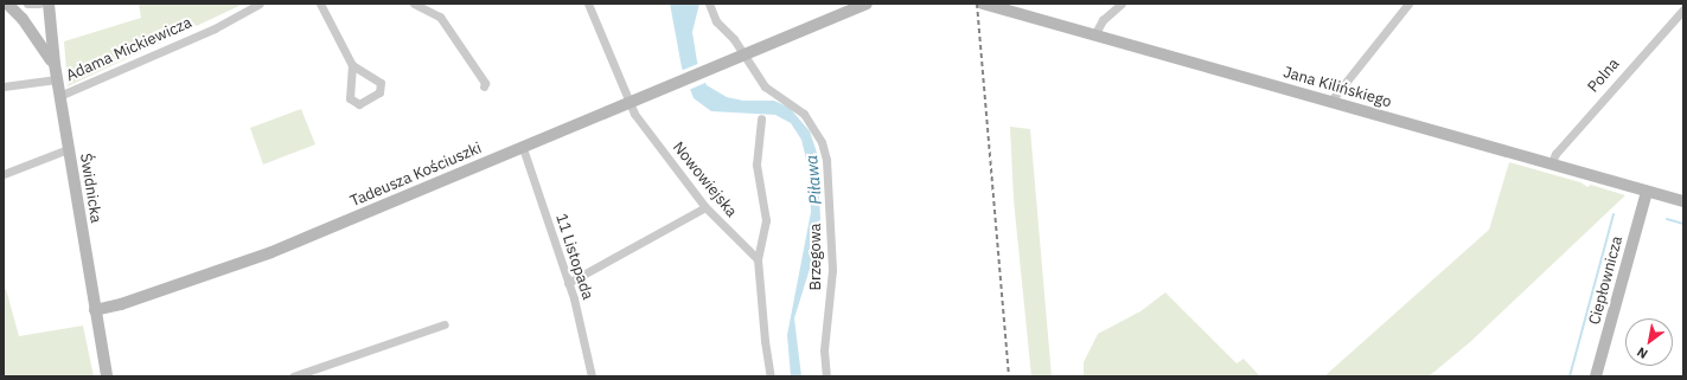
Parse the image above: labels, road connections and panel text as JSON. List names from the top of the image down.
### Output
{
  "streets": {
    "street": [
      "Adama Mickiewicza",
      "Polna",
      "Jana Kilińskiego",
      "Tadeusza Kościuszki",
      "Nowowiejska",
      "Świdnicka",
      "11 Listopada",
      "Brzegowa",
      "Ciepłownicza"
    ]
  },
  "crossings": [
    ["Adama Mickiewicza", "Świdnicka"],
    ["Polna", "Jana Kilińskiego"],
    ["Jana Kilińskiego", "Ciepłownicza"],
    ["Tadeusza Kościuszki", "Nowowiejska"],
    ["Tadeusza Kościuszki", "Świdnicka"],
    ["Tadeusza Kościuszki", "11 Listopada"],
    ["Tadeusza Kościuszki", "Brzegowa"]
  ],
  "water": ["Piława"],
  "north": "bottom left"
}
